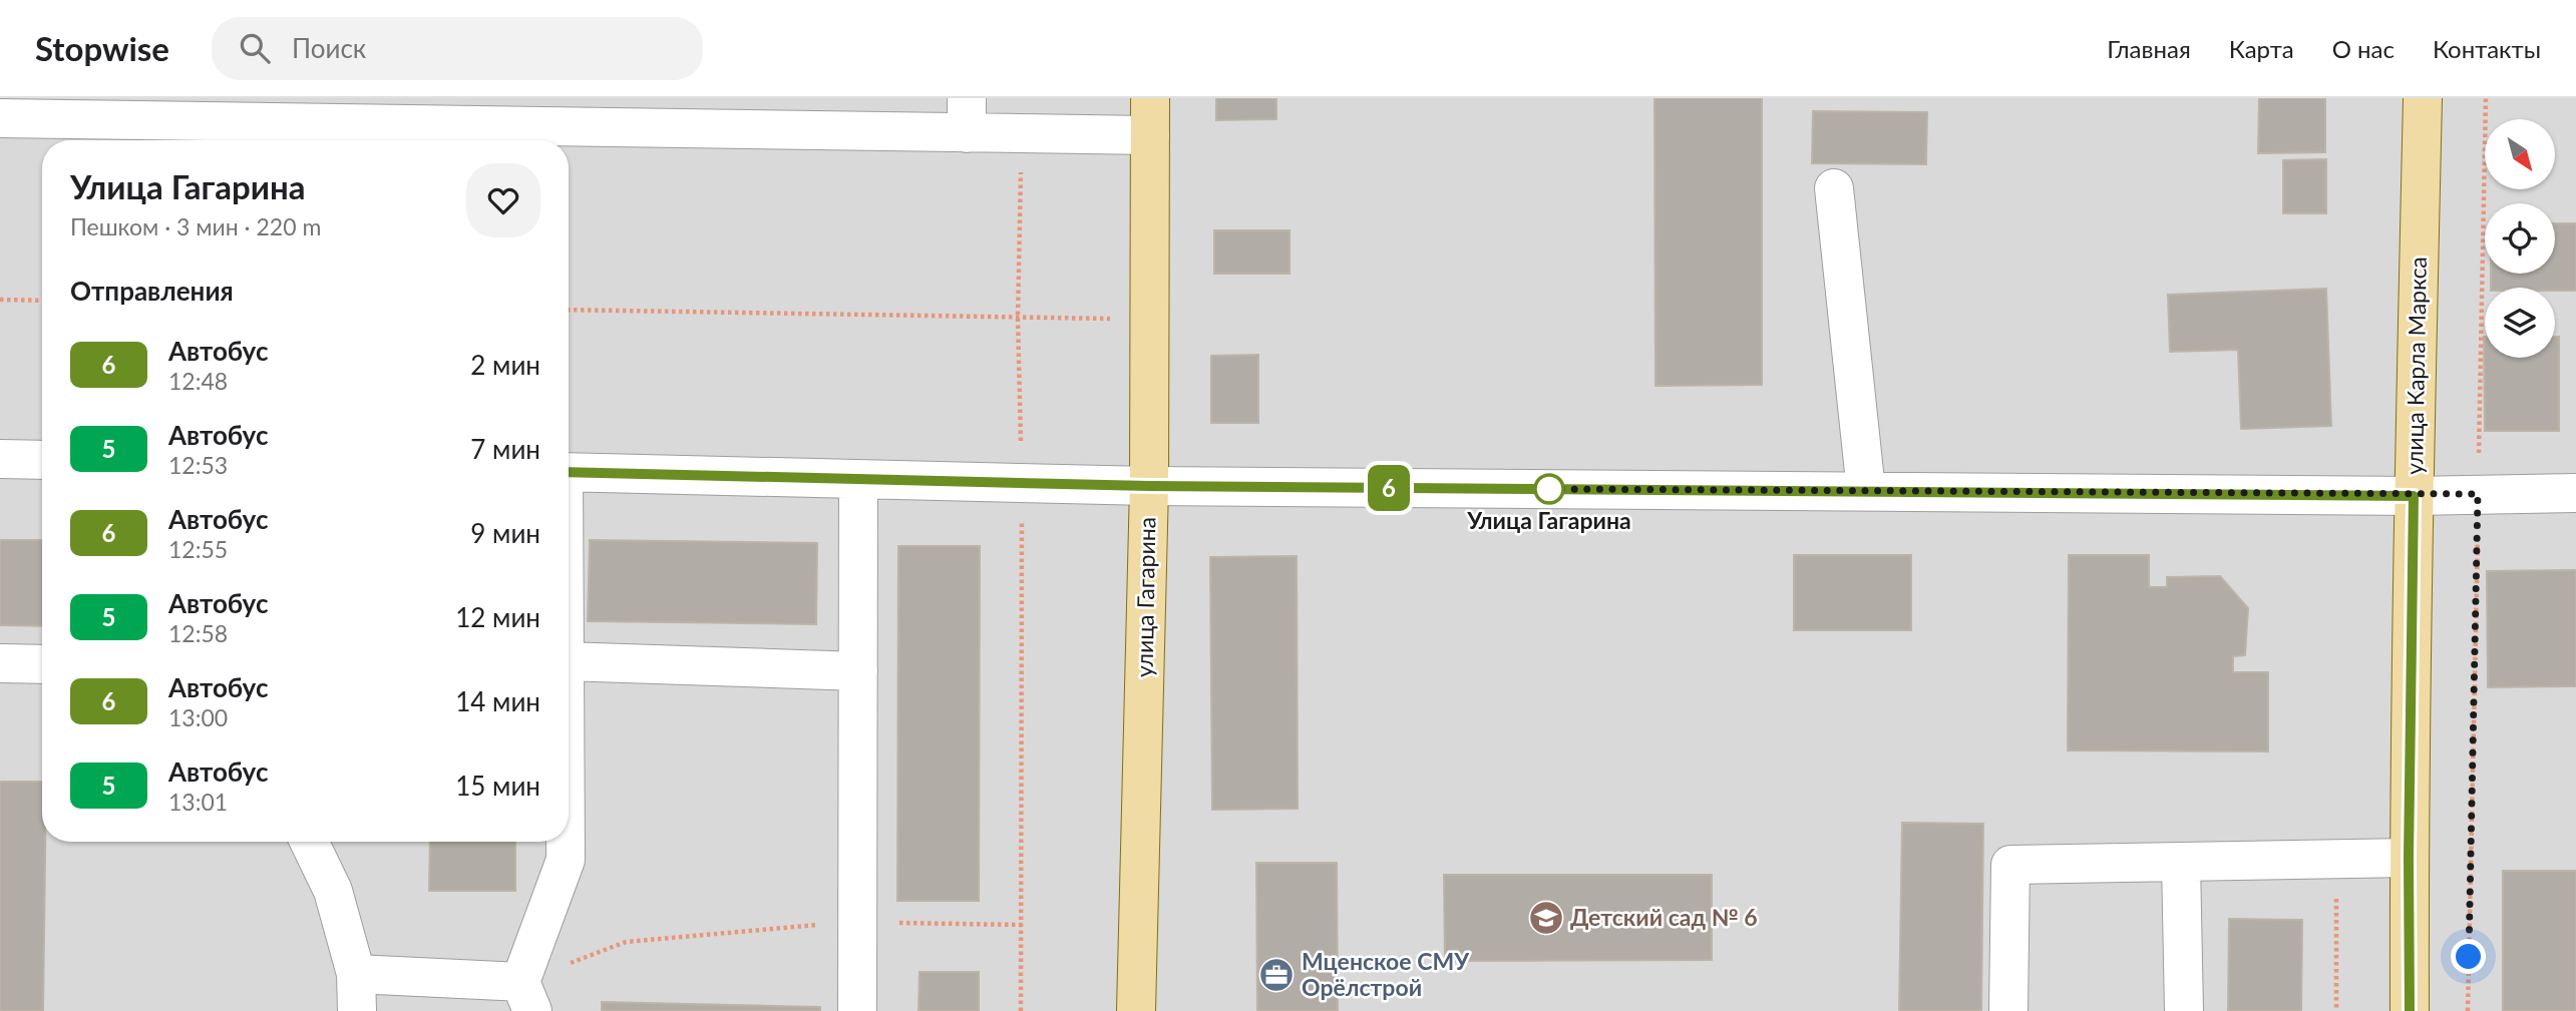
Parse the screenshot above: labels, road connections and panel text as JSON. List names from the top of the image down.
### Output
{
  "streets": {
    "main road": ["улица Карла Маркса", "улица Гагарина"]
  },
  "places": {
    "other": ["Улица Гагарина"],
    "school or university": ["Детский сад № 6"],
    "office": ["Мценское СМУ Орёлстрой"]
  },
  "lines": ["bus line 6"],
  "north": "bottom right",
  "page": {
    "header": "Stopwise",
    "search": "Поиск",
    "nav": [
      "Главная",
      "Карта",
      "О нас",
      "Контакты"
    ],
    "on_map": "6",
    "heading": [
      ["Улица Гагарина", "Пешком · 3 мин · 220 m"],
      "Отправления"
    ],
    "list": [
      {
        "mark": "6",
        "name": "Автобус",
        "note": "12:48",
        "value": "2 мин"
      },
      {
        "mark": "5",
        "name": "Автобус",
        "note": "12:53",
        "value": "7 мин"
      },
      {
        "mark": "6",
        "name": "Автобус",
        "note": "12:55",
        "value": "9 мин"
      },
      {
        "mark": "5",
        "name": "Автобус",
        "note": "12:58",
        "value": "12 мин"
      },
      {
        "mark": "6",
        "name": "Автобус",
        "note": "13:00",
        "value": "14 мин"
      },
      {
        "mark": "5",
        "name": "Автобус",
        "note": "13:01",
        "value": "15 мин"
      }
    ]
  }
}
